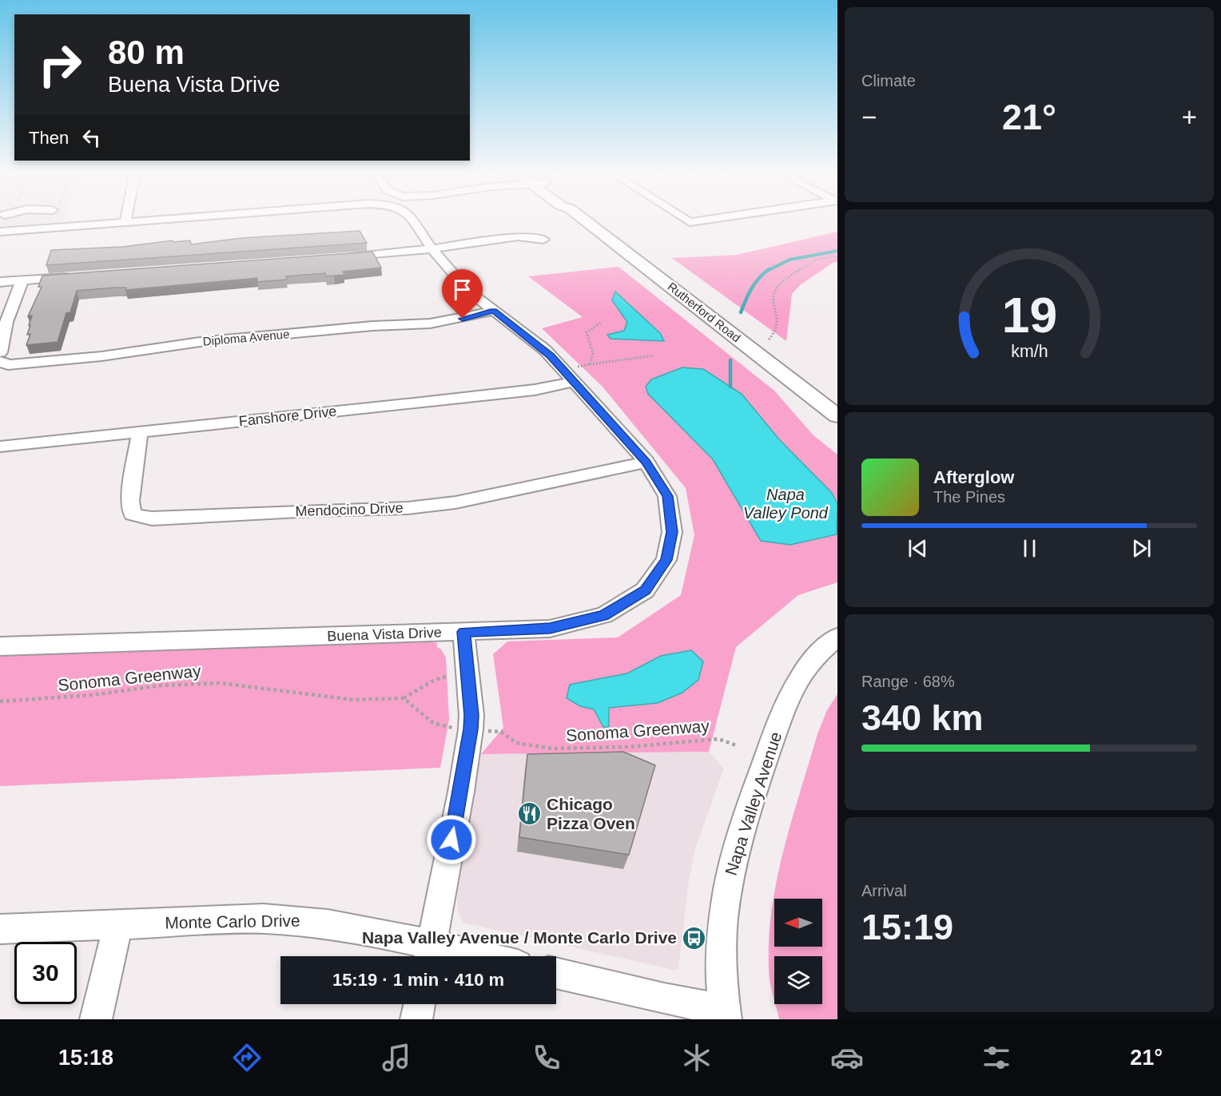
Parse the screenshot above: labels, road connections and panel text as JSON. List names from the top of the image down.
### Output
{
  "streets": {
    "main road": ["Rutherford Road"],
    "street": [
      "Diploma Avenue",
      "Fanshore Drive",
      "Mendocino Drive",
      "Buena Vista Drive",
      "Napa Valley Avenue",
      "Monte Carlo Drive"
    ],
    "path": ["Sonoma Greenway"]
  },
  "crossings": [
    ["Diploma Avenue", "Buena Vista Drive"],
    ["Fanshore Drive", "Mendocino Drive"],
    ["Fanshore Drive", "Buena Vista Drive"],
    ["Mendocino Drive", "Buena Vista Drive"]
  ],
  "water": ["Napa Valley Pond"],
  "places": {
    "restaurant": ["Chicago Pizza Oven"],
    "bus stop": ["Napa Valley Avenue / Monte Carlo Drive"]
  },
  "north": "left",
  "page": {
    "tile": [
      "Climate",
      ["Range · 68%", "340 km"],
      ["Arrival", "15:19"]
    ],
    "turn": ["80 m", "Buena Vista Drive"],
    "heat": ["−", "21°", "+"],
    "then": "Then",
    "song": ["Afterglow", "The Pines"],
    "limit": "30",
    "trip": "15:19 · 1 min · 410 m",
    "tabs": ["15:18", "21°"],
    "gauge": ["19", "km/h"]
  }
}
